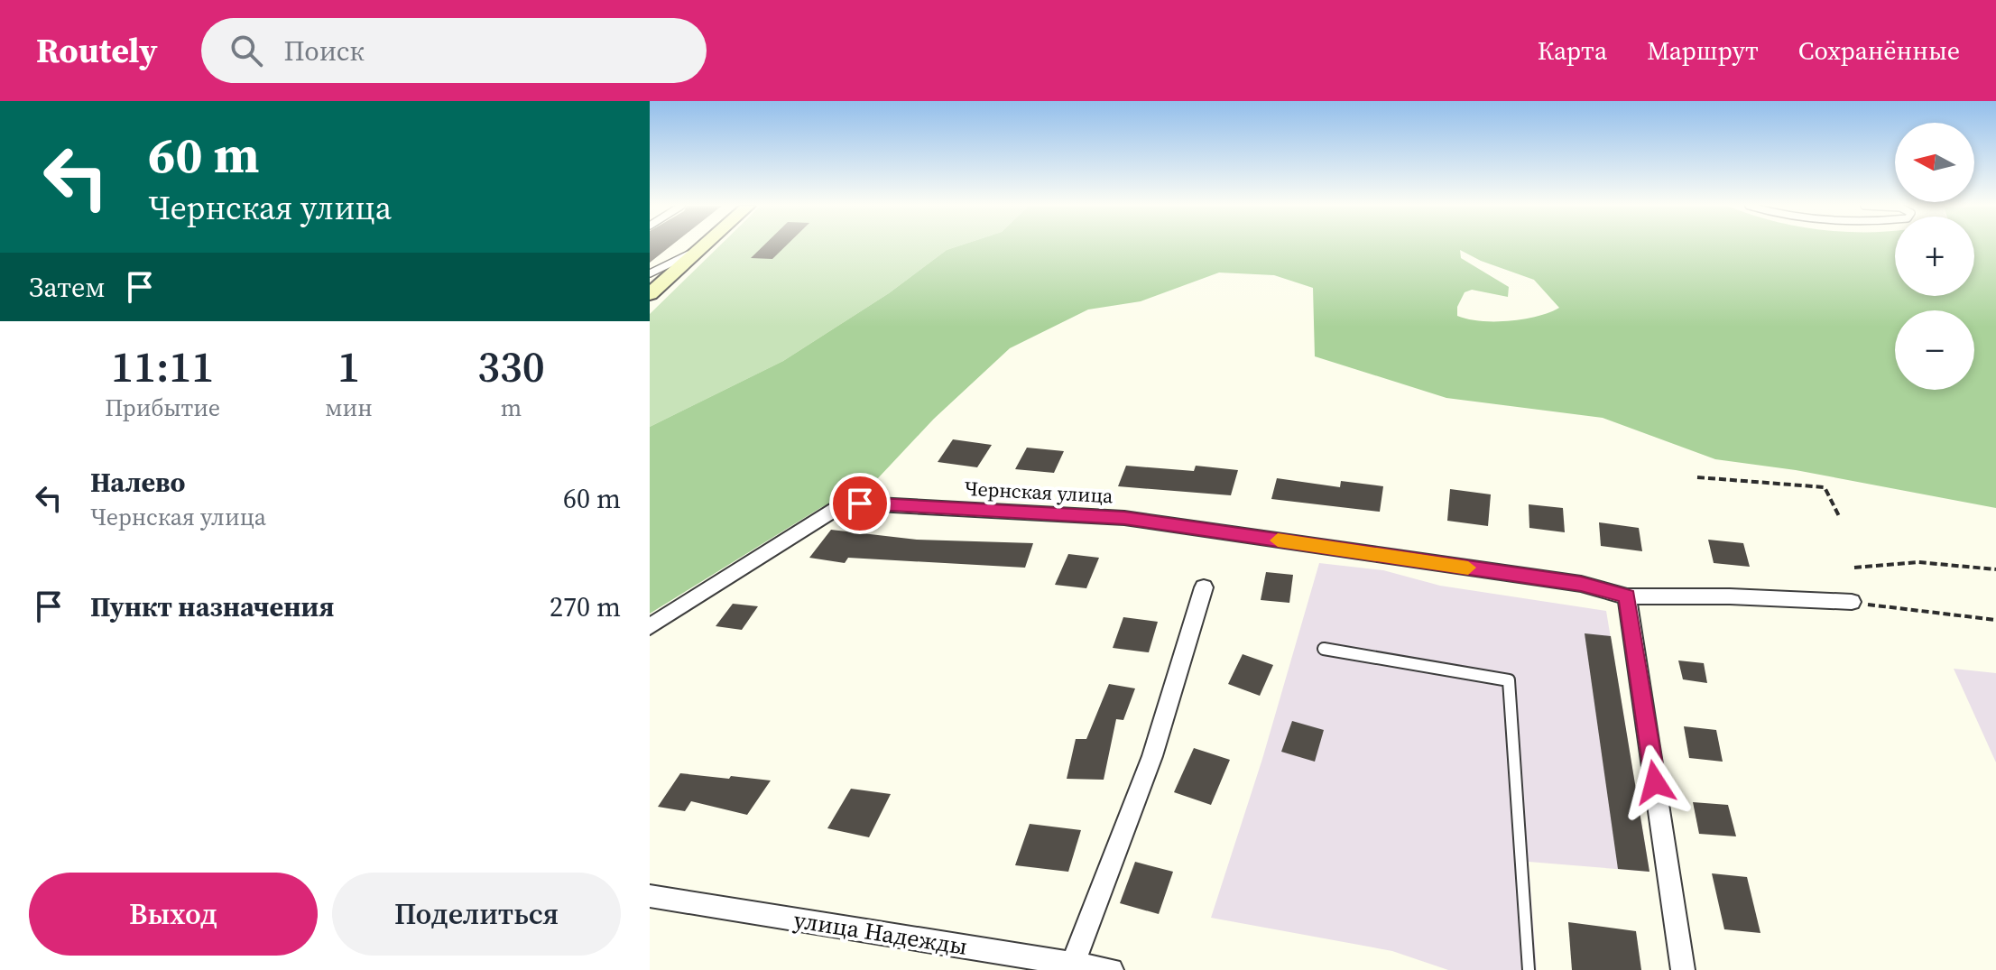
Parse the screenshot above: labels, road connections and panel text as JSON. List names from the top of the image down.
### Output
{
  "streets": {
    "street": ["Чернская улица", "улица Надежды"]
  },
  "north": "left",
  "page": {
    "header": "Routely",
    "search": "Поиск",
    "nav": ["Карта", "Маршрут", "Сохранённые"],
    "turn": ["60 m", "Чернская улица"],
    "map_buttons": ["+", "−"],
    "then": "Затем",
    "eta": [
      "11:11",
      "Прибытие",
      "1",
      "мин",
      "330",
      "m"
    ],
    "list": [
      {
        "name": "Налево",
        "note": "Чернская улица",
        "value": "60 m"
      },
      {
        "name": "Пункт назначения",
        "value": "270 m"
      }
    ],
    "buttons": ["Выход", "Поделиться"]
  }
}
